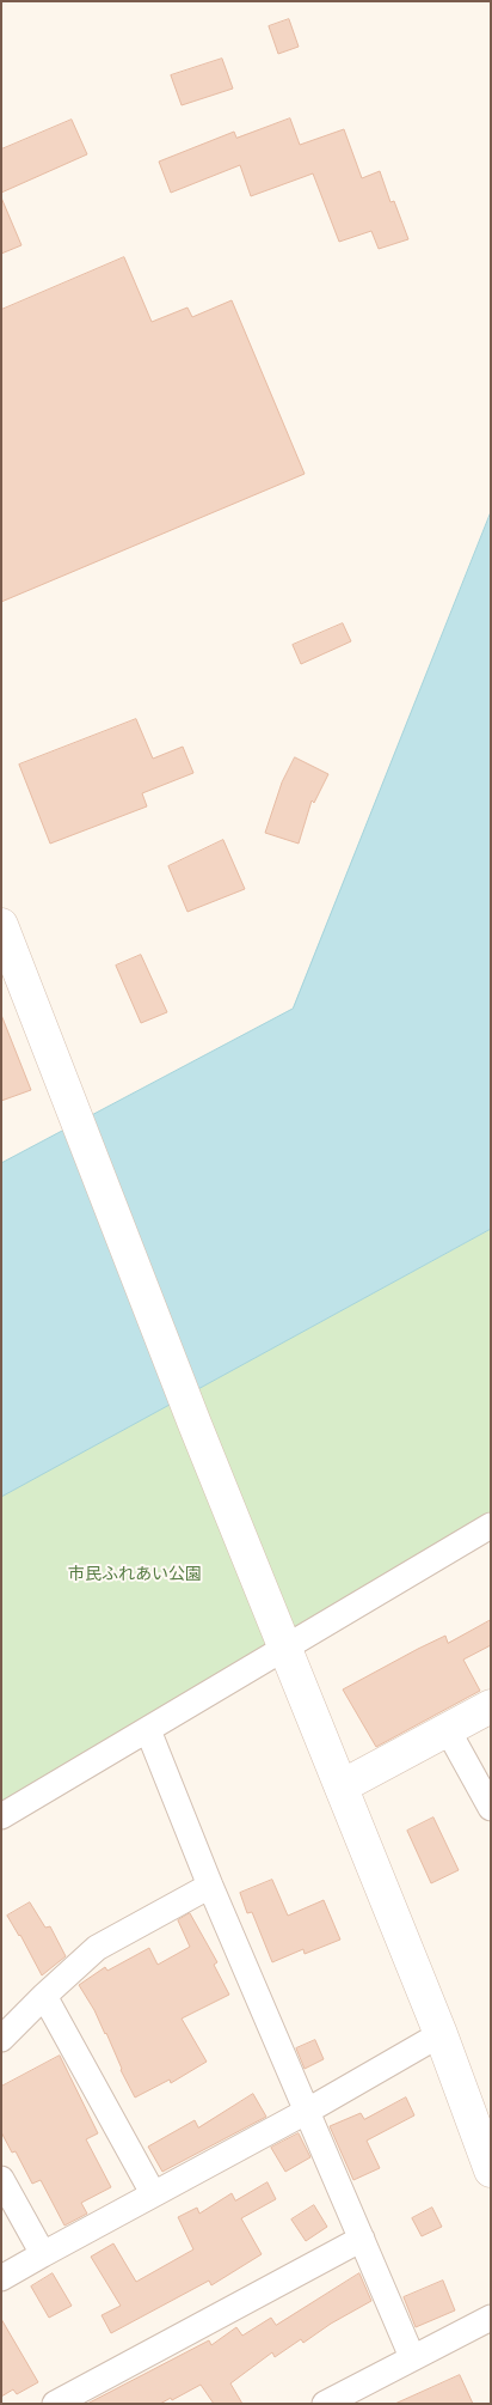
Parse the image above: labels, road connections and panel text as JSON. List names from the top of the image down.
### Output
{
  "parks": ["市民ふれあい公園"]
}
